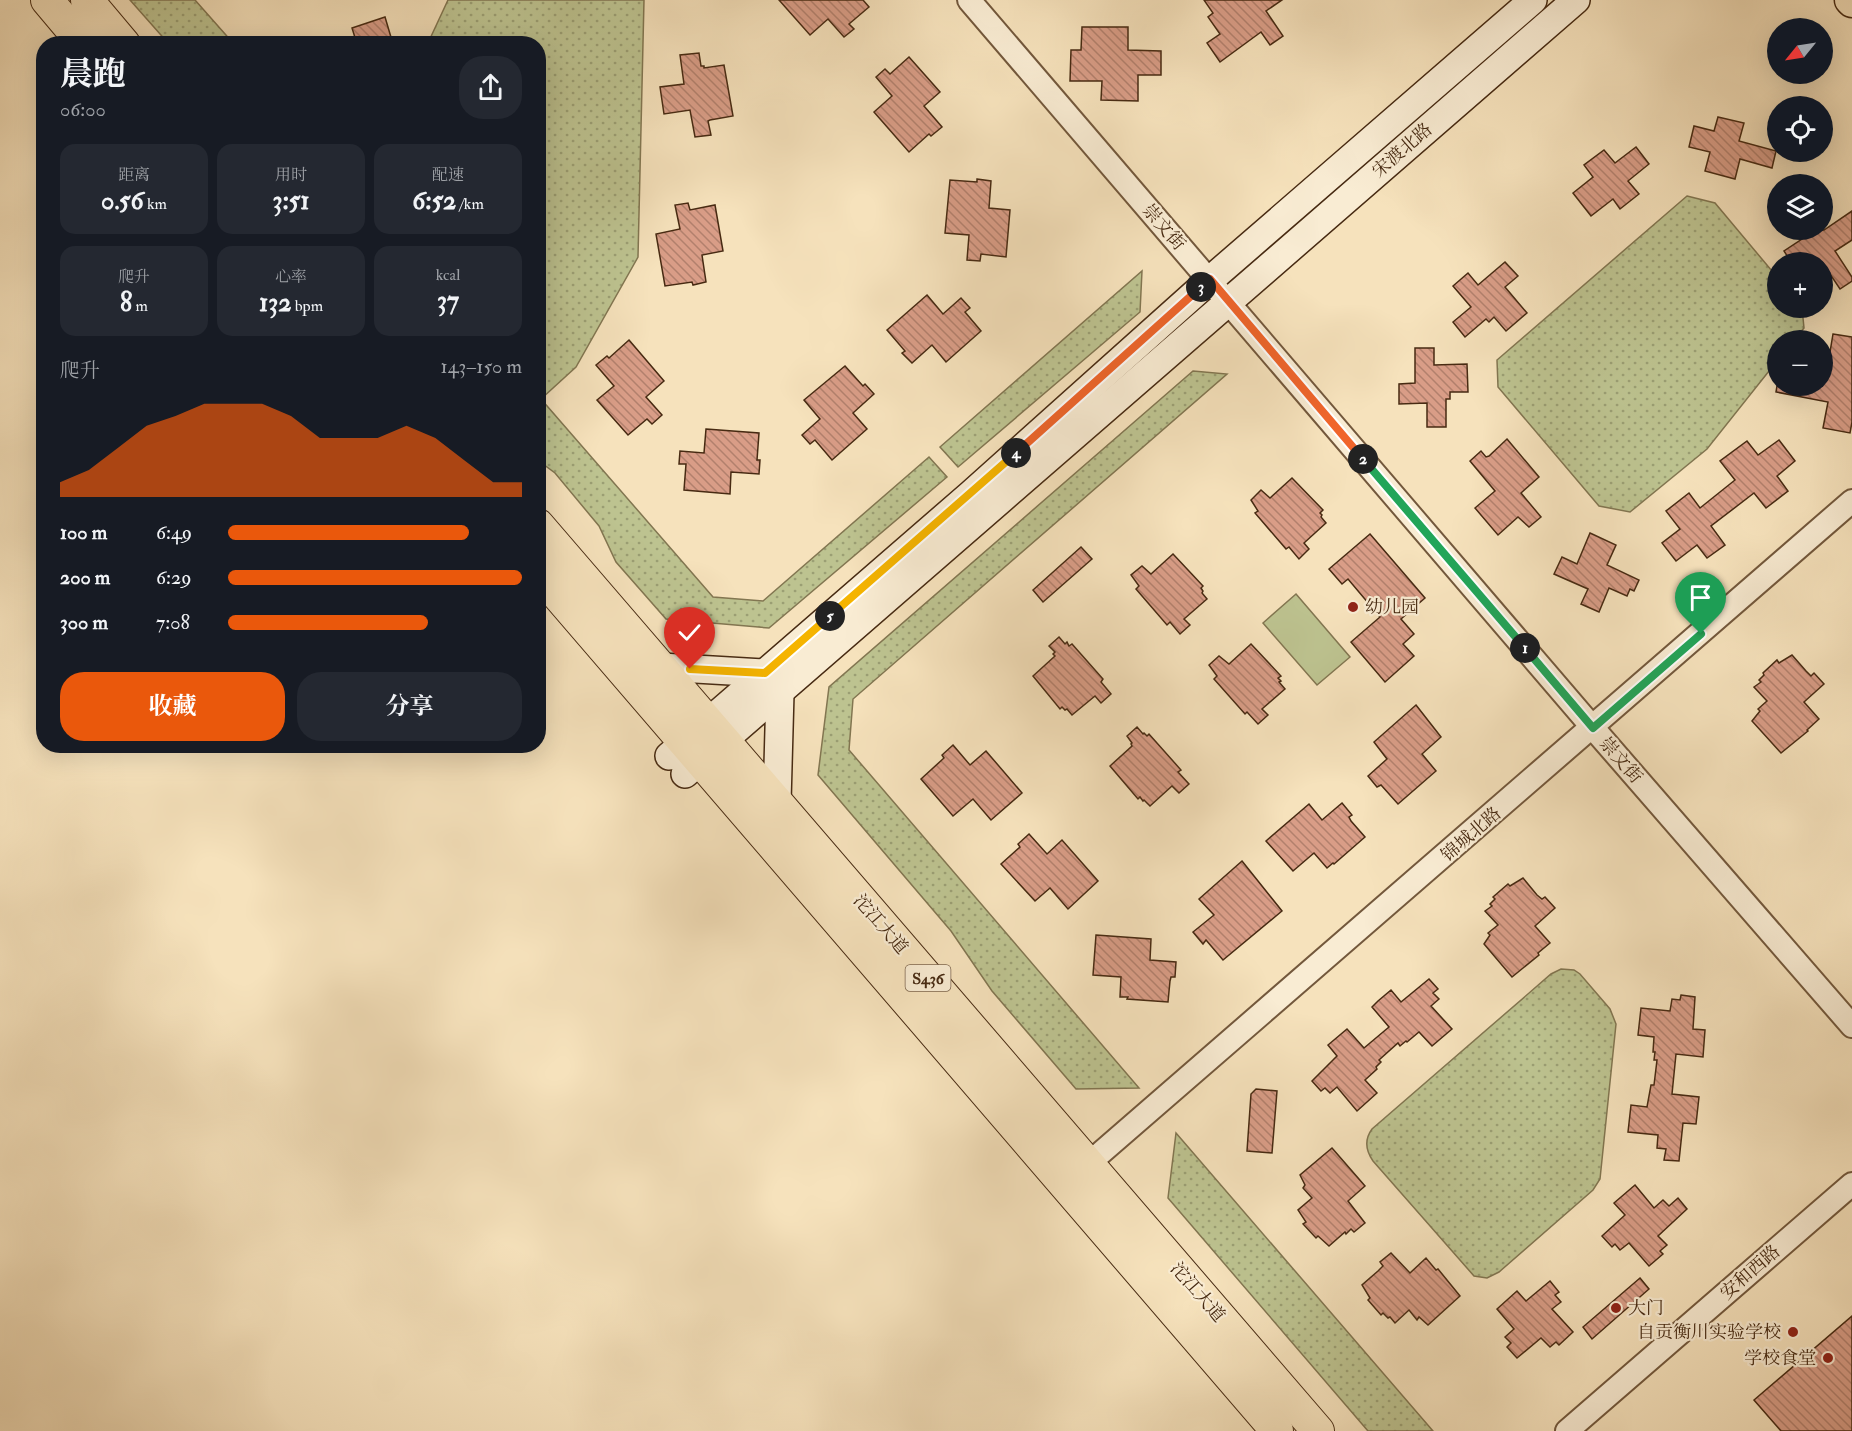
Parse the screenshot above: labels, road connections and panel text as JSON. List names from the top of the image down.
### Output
{
  "streets": {
    "highway": ["沱江大道", "S436"],
    "main road": ["宋渡北路"],
    "street": ["崇文街", "锦城北路", "安和西路"]
  },
  "crossings": [
    ["宋渡北路", "崇文街"],
    ["崇文街", "锦城北路"],
    ["锦城北路", "沱江大道"]
  ],
  "places": [
    "幼儿园",
    "大门",
    "自贡衡川实验学校",
    "学校食堂"
  ],
  "north": "bottom left",
  "page": {
    "map_buttons": ["+", "−"],
    "heading": ["晨跑", "06:00"],
    "stats": [
      ["距离", "0.56 km"],
      ["用时", "3:51"],
      ["配速", "6:52 /km"],
      ["爬升", "8 m"],
      ["心率", "132 bpm"],
      ["kcal", "37"]
    ],
    "pins": [
      "3",
      "4",
      "2",
      "5",
      "1"
    ],
    "chart": ["爬升", "143–150 m"],
    "list": [
      {
        "name": "100 m",
        "note": "6:49"
      },
      {
        "name": "200 m",
        "note": "6:29"
      },
      {
        "name": "300 m",
        "note": "7:08"
      }
    ],
    "buttons": ["收藏", "分享"]
  }
}
